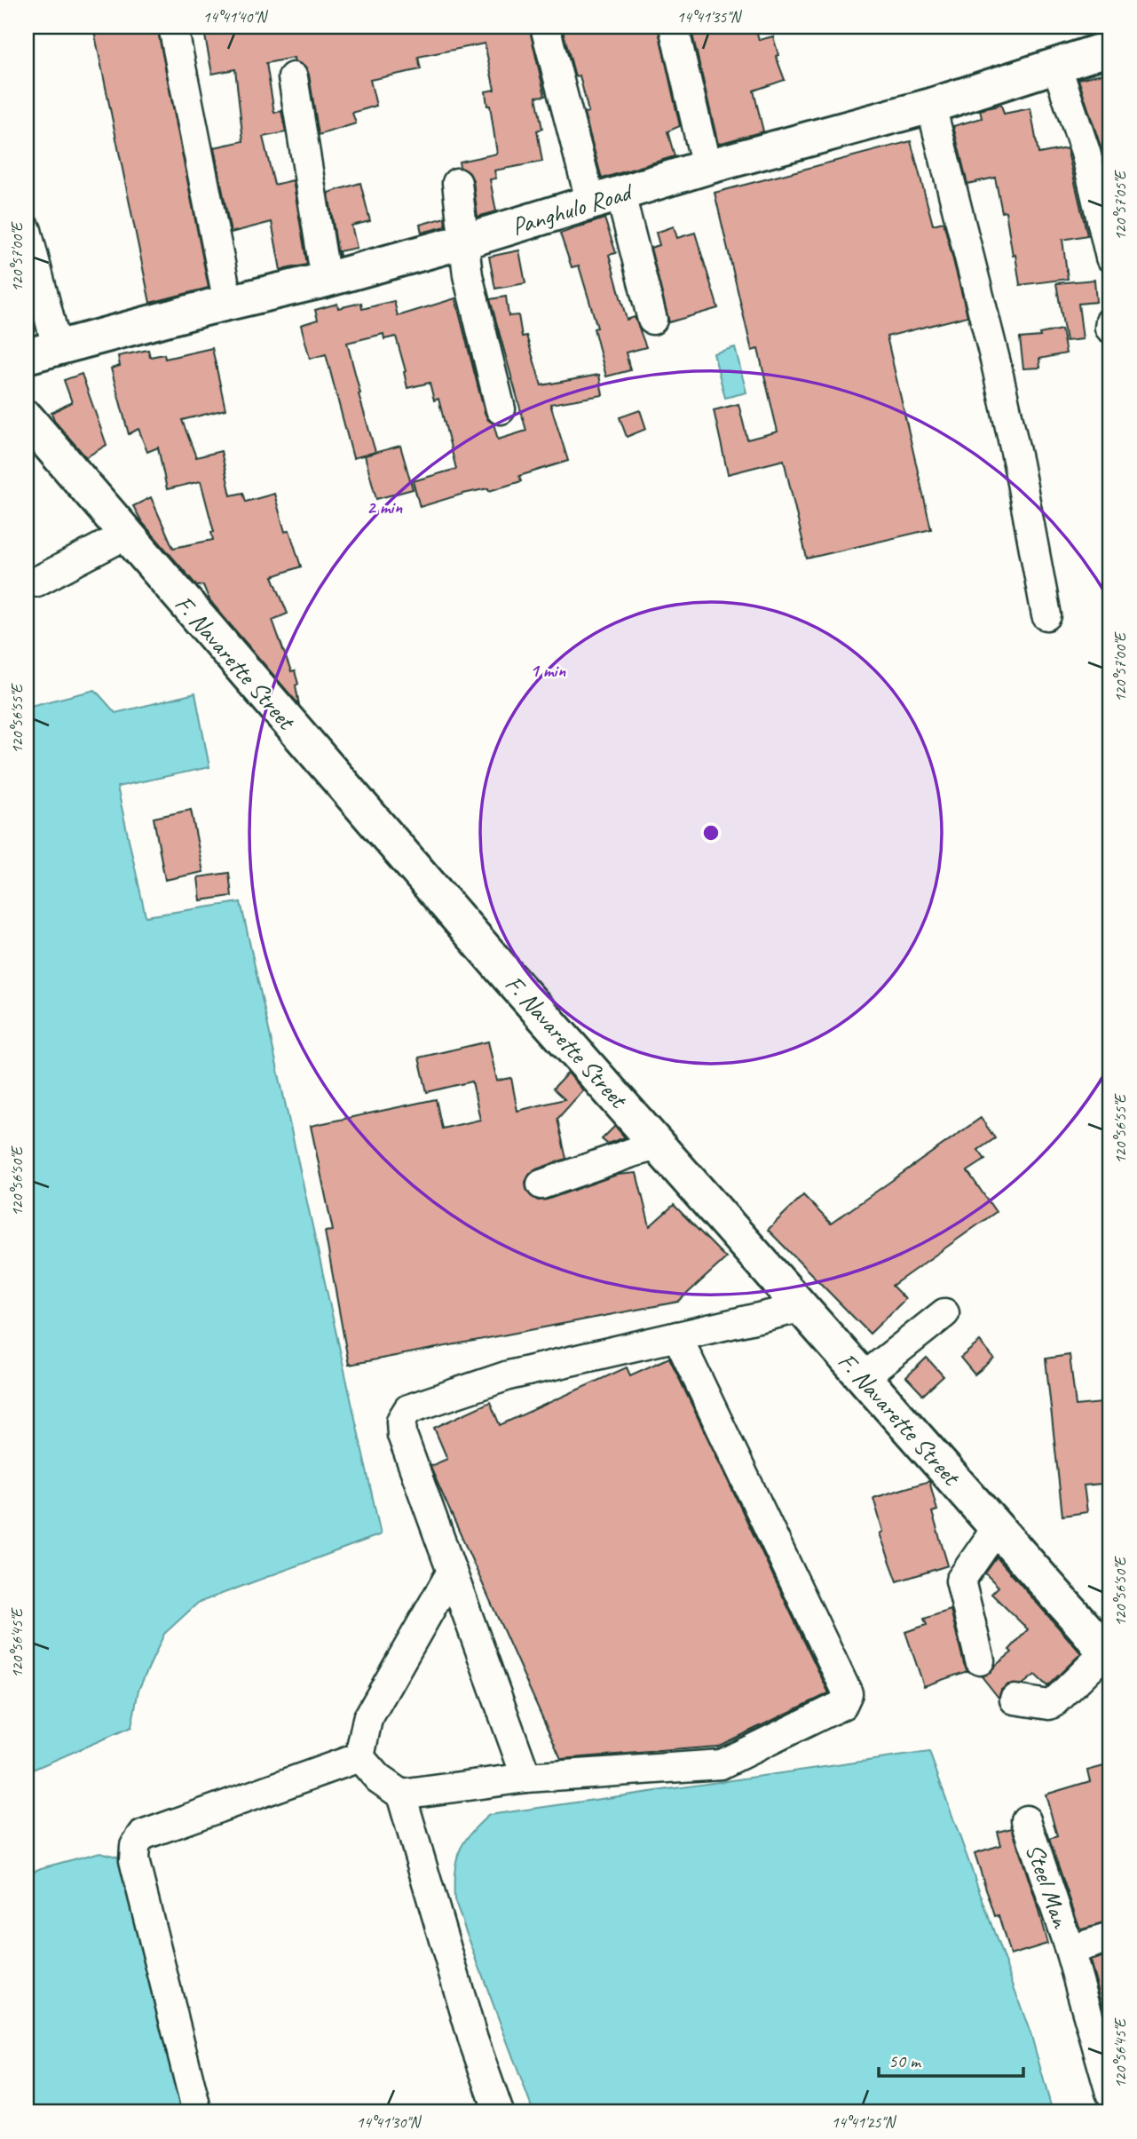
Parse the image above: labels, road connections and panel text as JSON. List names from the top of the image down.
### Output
{
  "streets": {
    "main road": ["Panghulo Road", "F. Navarette Street"],
    "street": ["Steel Man"]
  },
  "scale_bar": "50 m",
  "coordinates": [
    "14°41'40\"N",
    "14°41'35\"N",
    "120°57'05\"E",
    "120°57'00\"E",
    "120°56'55\"E",
    "120°56'50\"E",
    "120°56'45\"E",
    "14°41'30\"N",
    "14°41'25\"N"
  ],
  "rings": ["2 min", "1 min"]
}
